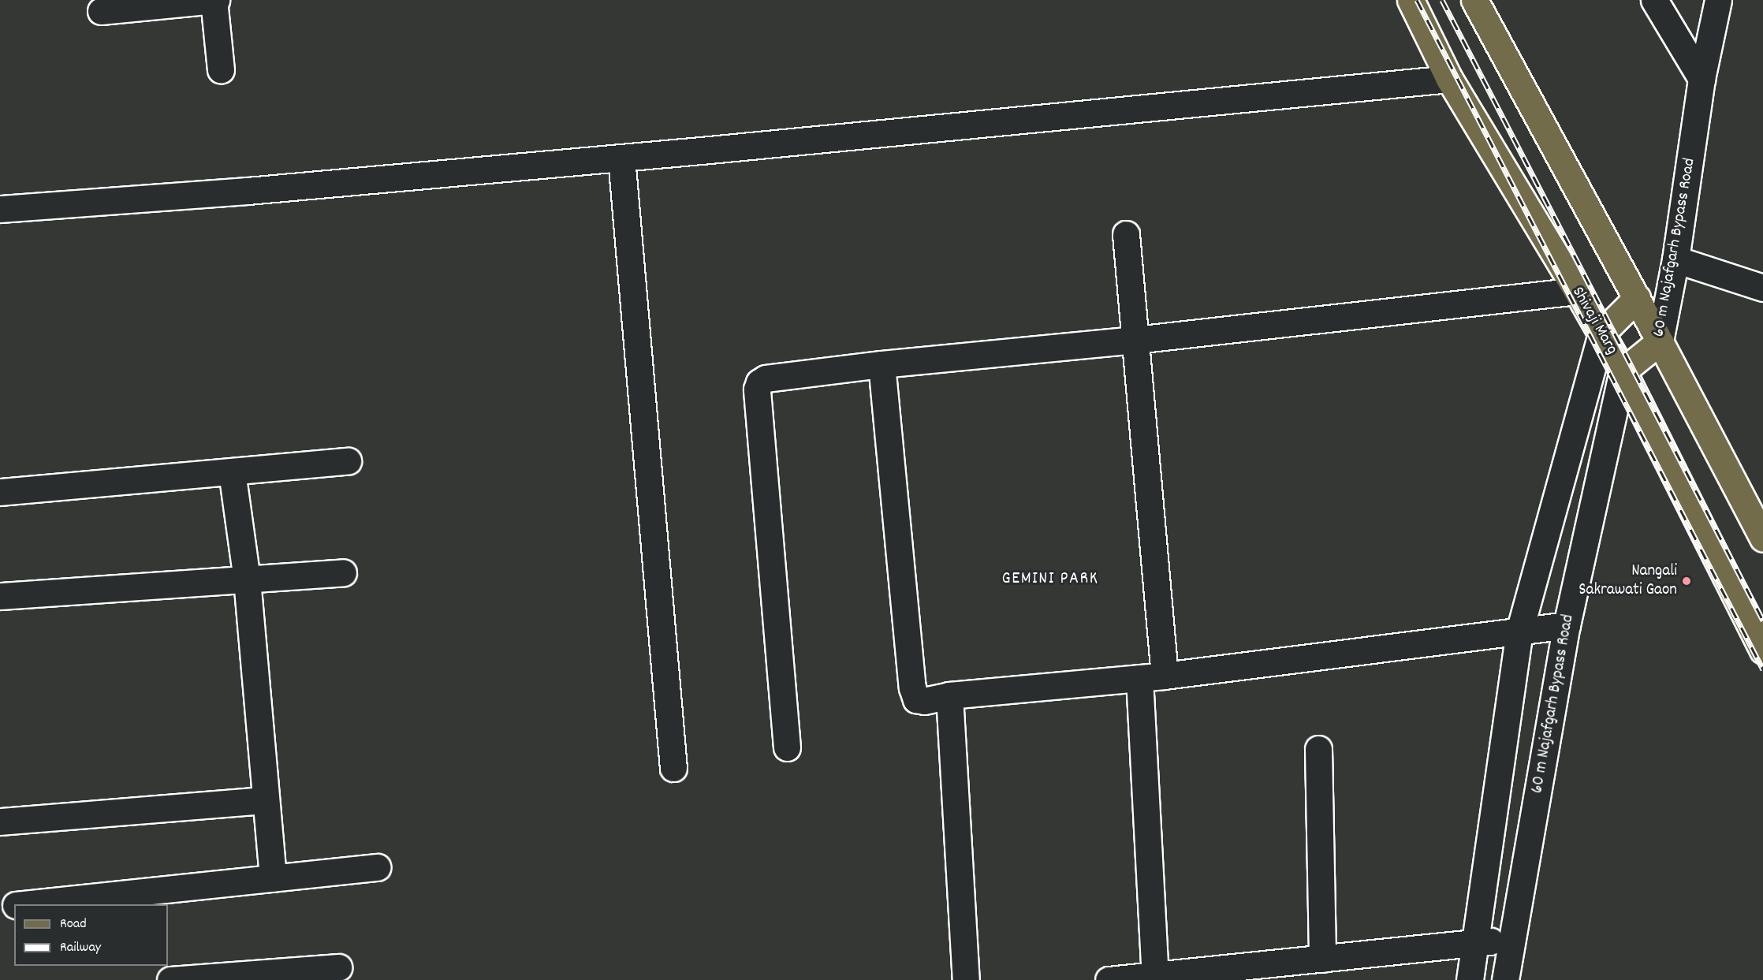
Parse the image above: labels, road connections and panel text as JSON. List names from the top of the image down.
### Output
{
  "streets": {
    "main road": ["60 m Najafgarh Bypass Road", "Shivaji Marg"]
  },
  "crossings": [
    ["60 m Najafgarh Bypass Road", "Shivaji Marg"]
  ],
  "districts": ["GEMINI PARK"],
  "places": ["Nangali Sakrawati Gaon"],
  "legend": ["Road", "Railway"]
}
